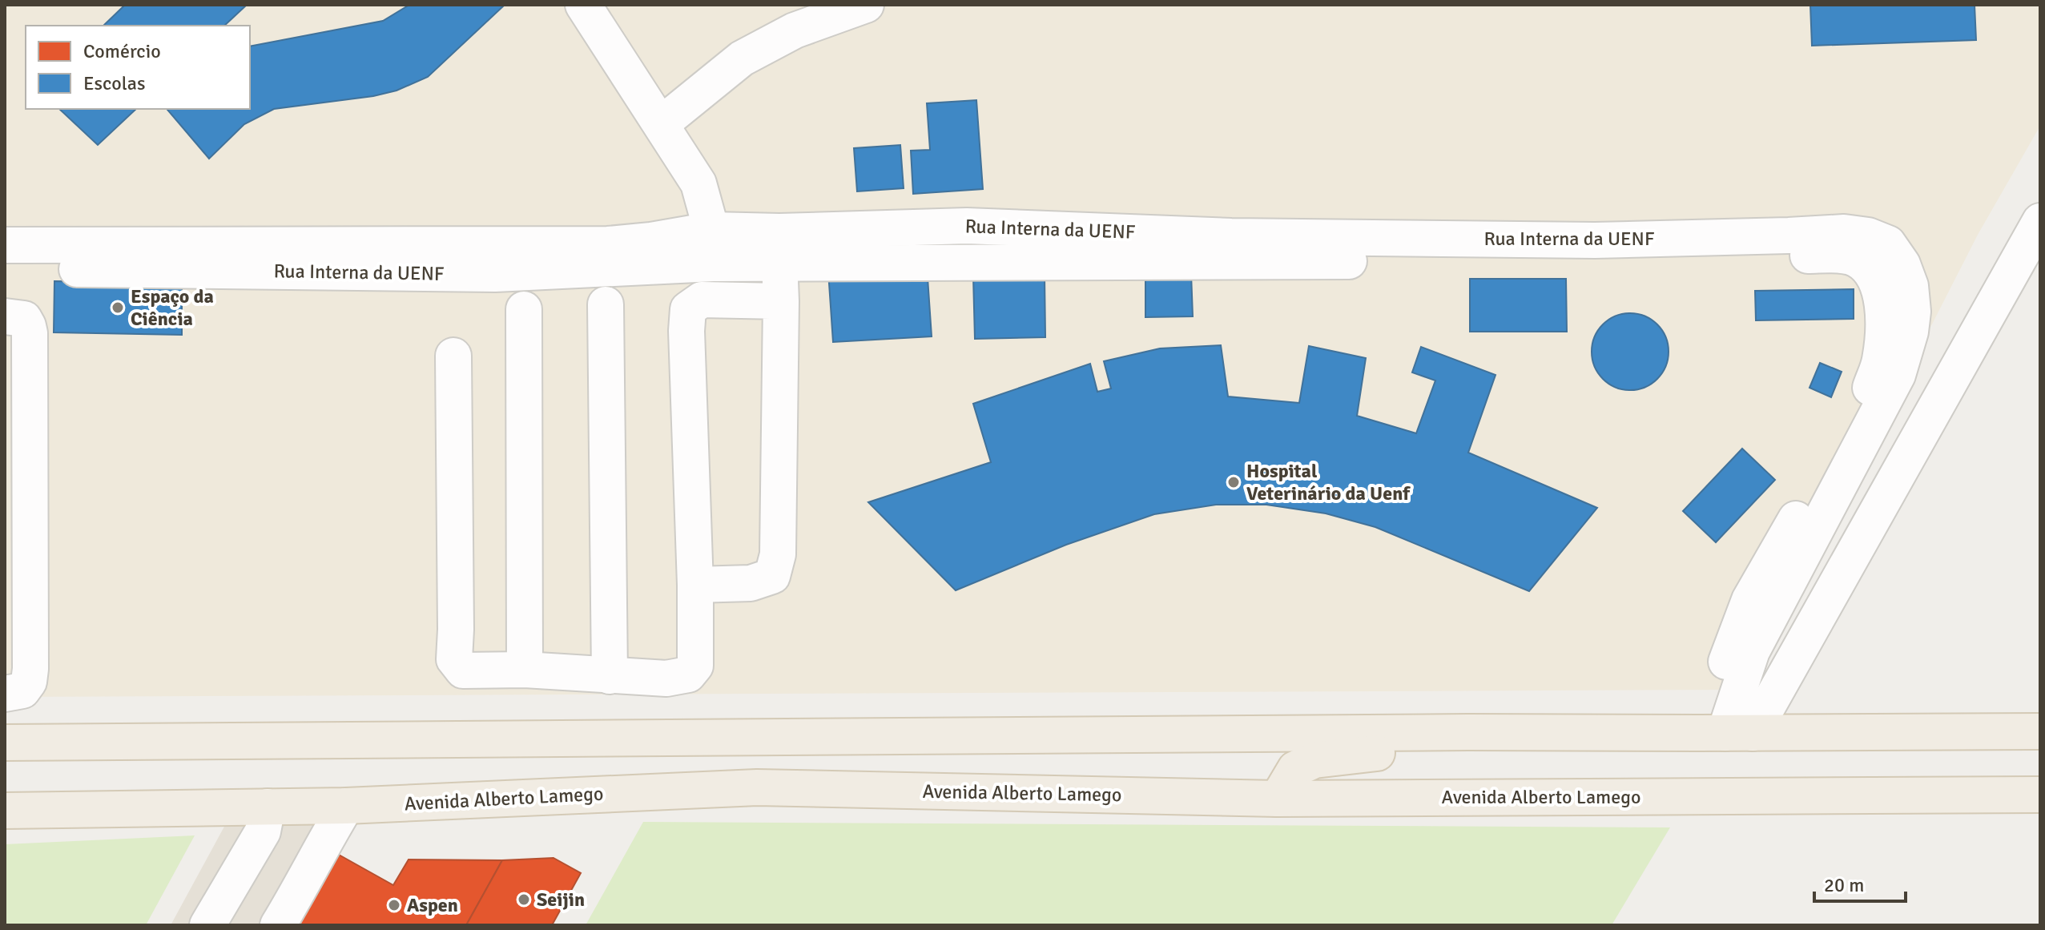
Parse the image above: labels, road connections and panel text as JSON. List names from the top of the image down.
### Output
{
  "streets": {
    "main road": ["Avenida Alberto Lamego"],
    "street": ["Rua Interna da UENF"]
  },
  "places": [
    "Espaço da Ciência",
    "Hospital Veterinário da Uenf",
    "Seijin",
    "Aspen"
  ],
  "legend": ["Comércio", "Escolas"],
  "scale_bar": "20 m"
}
